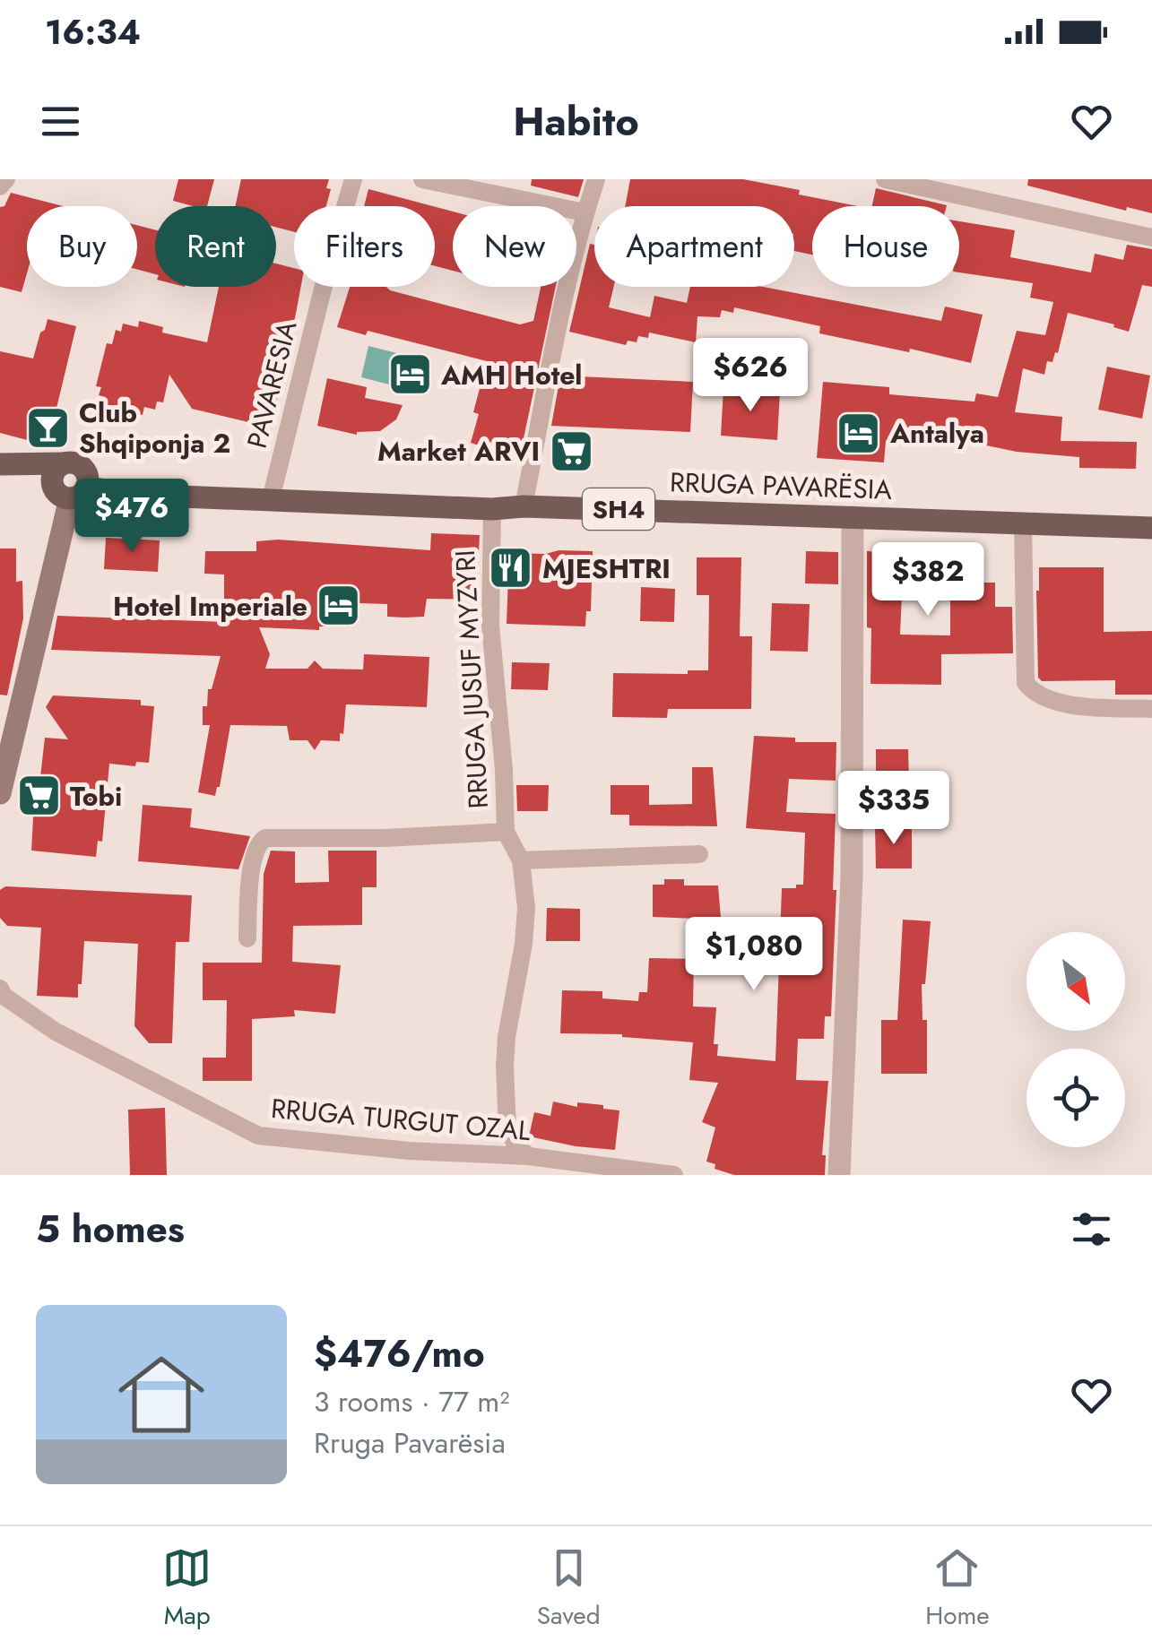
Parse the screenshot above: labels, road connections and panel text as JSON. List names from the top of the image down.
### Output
{
  "streets": {
    "main road": ["RRUGA PAVARËSIA", "SH4"],
    "street": ["PAVARESIA", "RRUGA JUSUF MYZYRI", "RRUGA TURGUT OZAL"]
  },
  "crossings": [
    ["PAVARESIA", "RRUGA PAVARËSIA"],
    ["RRUGA PAVARËSIA", "RRUGA JUSUF MYZYRI"],
    ["RRUGA JUSUF MYZYRI", "RRUGA TURGUT OZAL"]
  ],
  "places": {
    "hotel": ["AMH Hotel", "Antalya", "Hotel Imperiale"],
    "bar": ["Club Shqiponja 2"],
    "supermarket": ["Market ARVI", "Tobi"],
    "restaurant": ["MJESHTRI"]
  },
  "north": "bottom right",
  "page": {
    "status": "16:34",
    "header": "Habito",
    "chip": [
      "Buy",
      "Rent",
      "Filters",
      "New",
      "Apartment",
      "House"
    ],
    "price": [
      "$626",
      "$476",
      "$382",
      "$335",
      "$1,080"
    ],
    "heading": "5 homes",
    "list": [
      {
        "name": "$476/mo",
        "note": "3 rooms · 77 m² · Rruga Pavarësia"
      }
    ],
    "tabs": ["Map", "Saved", "Home"]
  }
}
